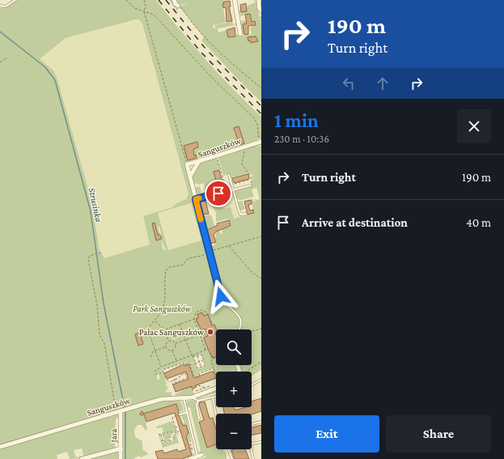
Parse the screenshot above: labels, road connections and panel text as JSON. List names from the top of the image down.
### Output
{
  "streets": {
    "street": ["Sanguszków", "Jara"]
  },
  "crossings": [
    ["Sanguszków", "Jara"]
  ],
  "water": ["Strusinka"],
  "parks": ["Park Sanguszków"],
  "places": ["Pałac Sanguszków"],
  "page": {
    "turn": ["190 m", "Turn right"],
    "heading": ["1 min", "230 m · 10:36"],
    "list": [
      {
        "name": "Turn right",
        "value": "190 m"
      },
      {
        "name": "Arrive at destination",
        "value": "40 m"
      }
    ],
    "map_buttons": ["+", "−"],
    "buttons": ["Exit", "Share"]
  }
}
